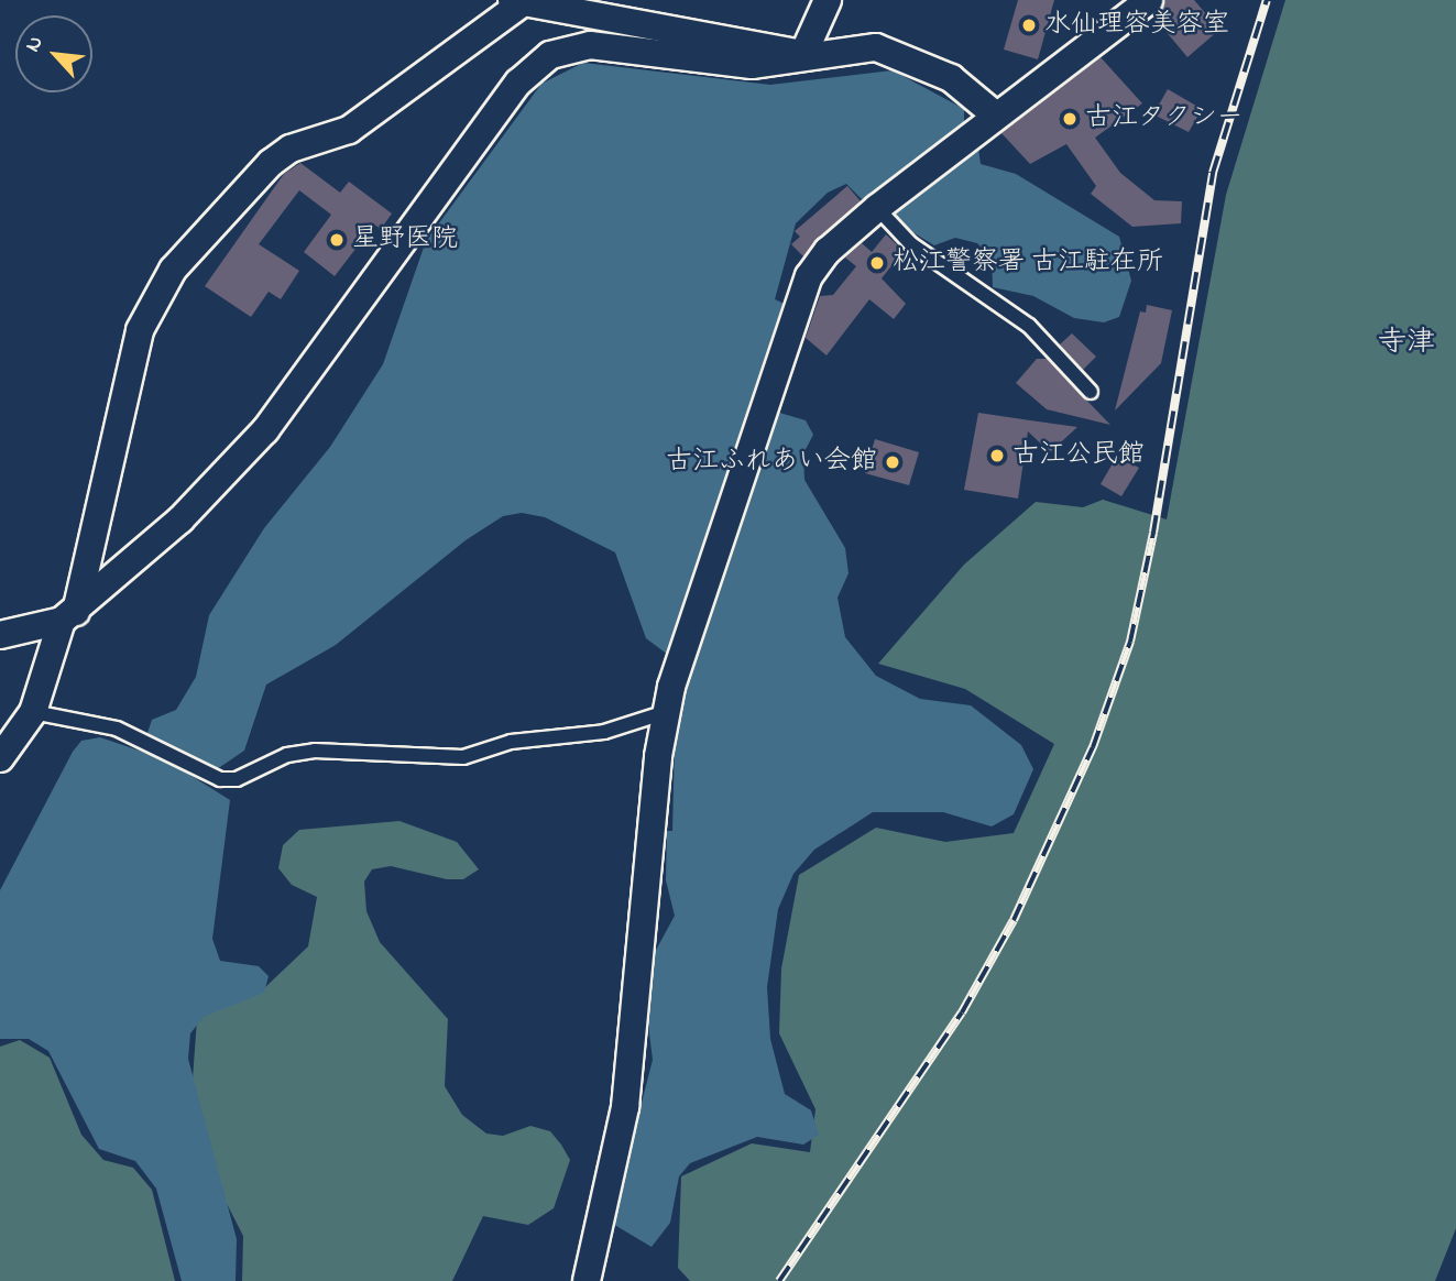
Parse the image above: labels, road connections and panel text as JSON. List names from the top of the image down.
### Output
{
  "districts": ["寺津"],
  "places": [
    "水仙理容美容室",
    "古江タクシー",
    "星野医院",
    "松江警察署 古江駐在所",
    "古江公民館",
    "古江ふれあい会館"
  ],
  "north": "top left"
}
